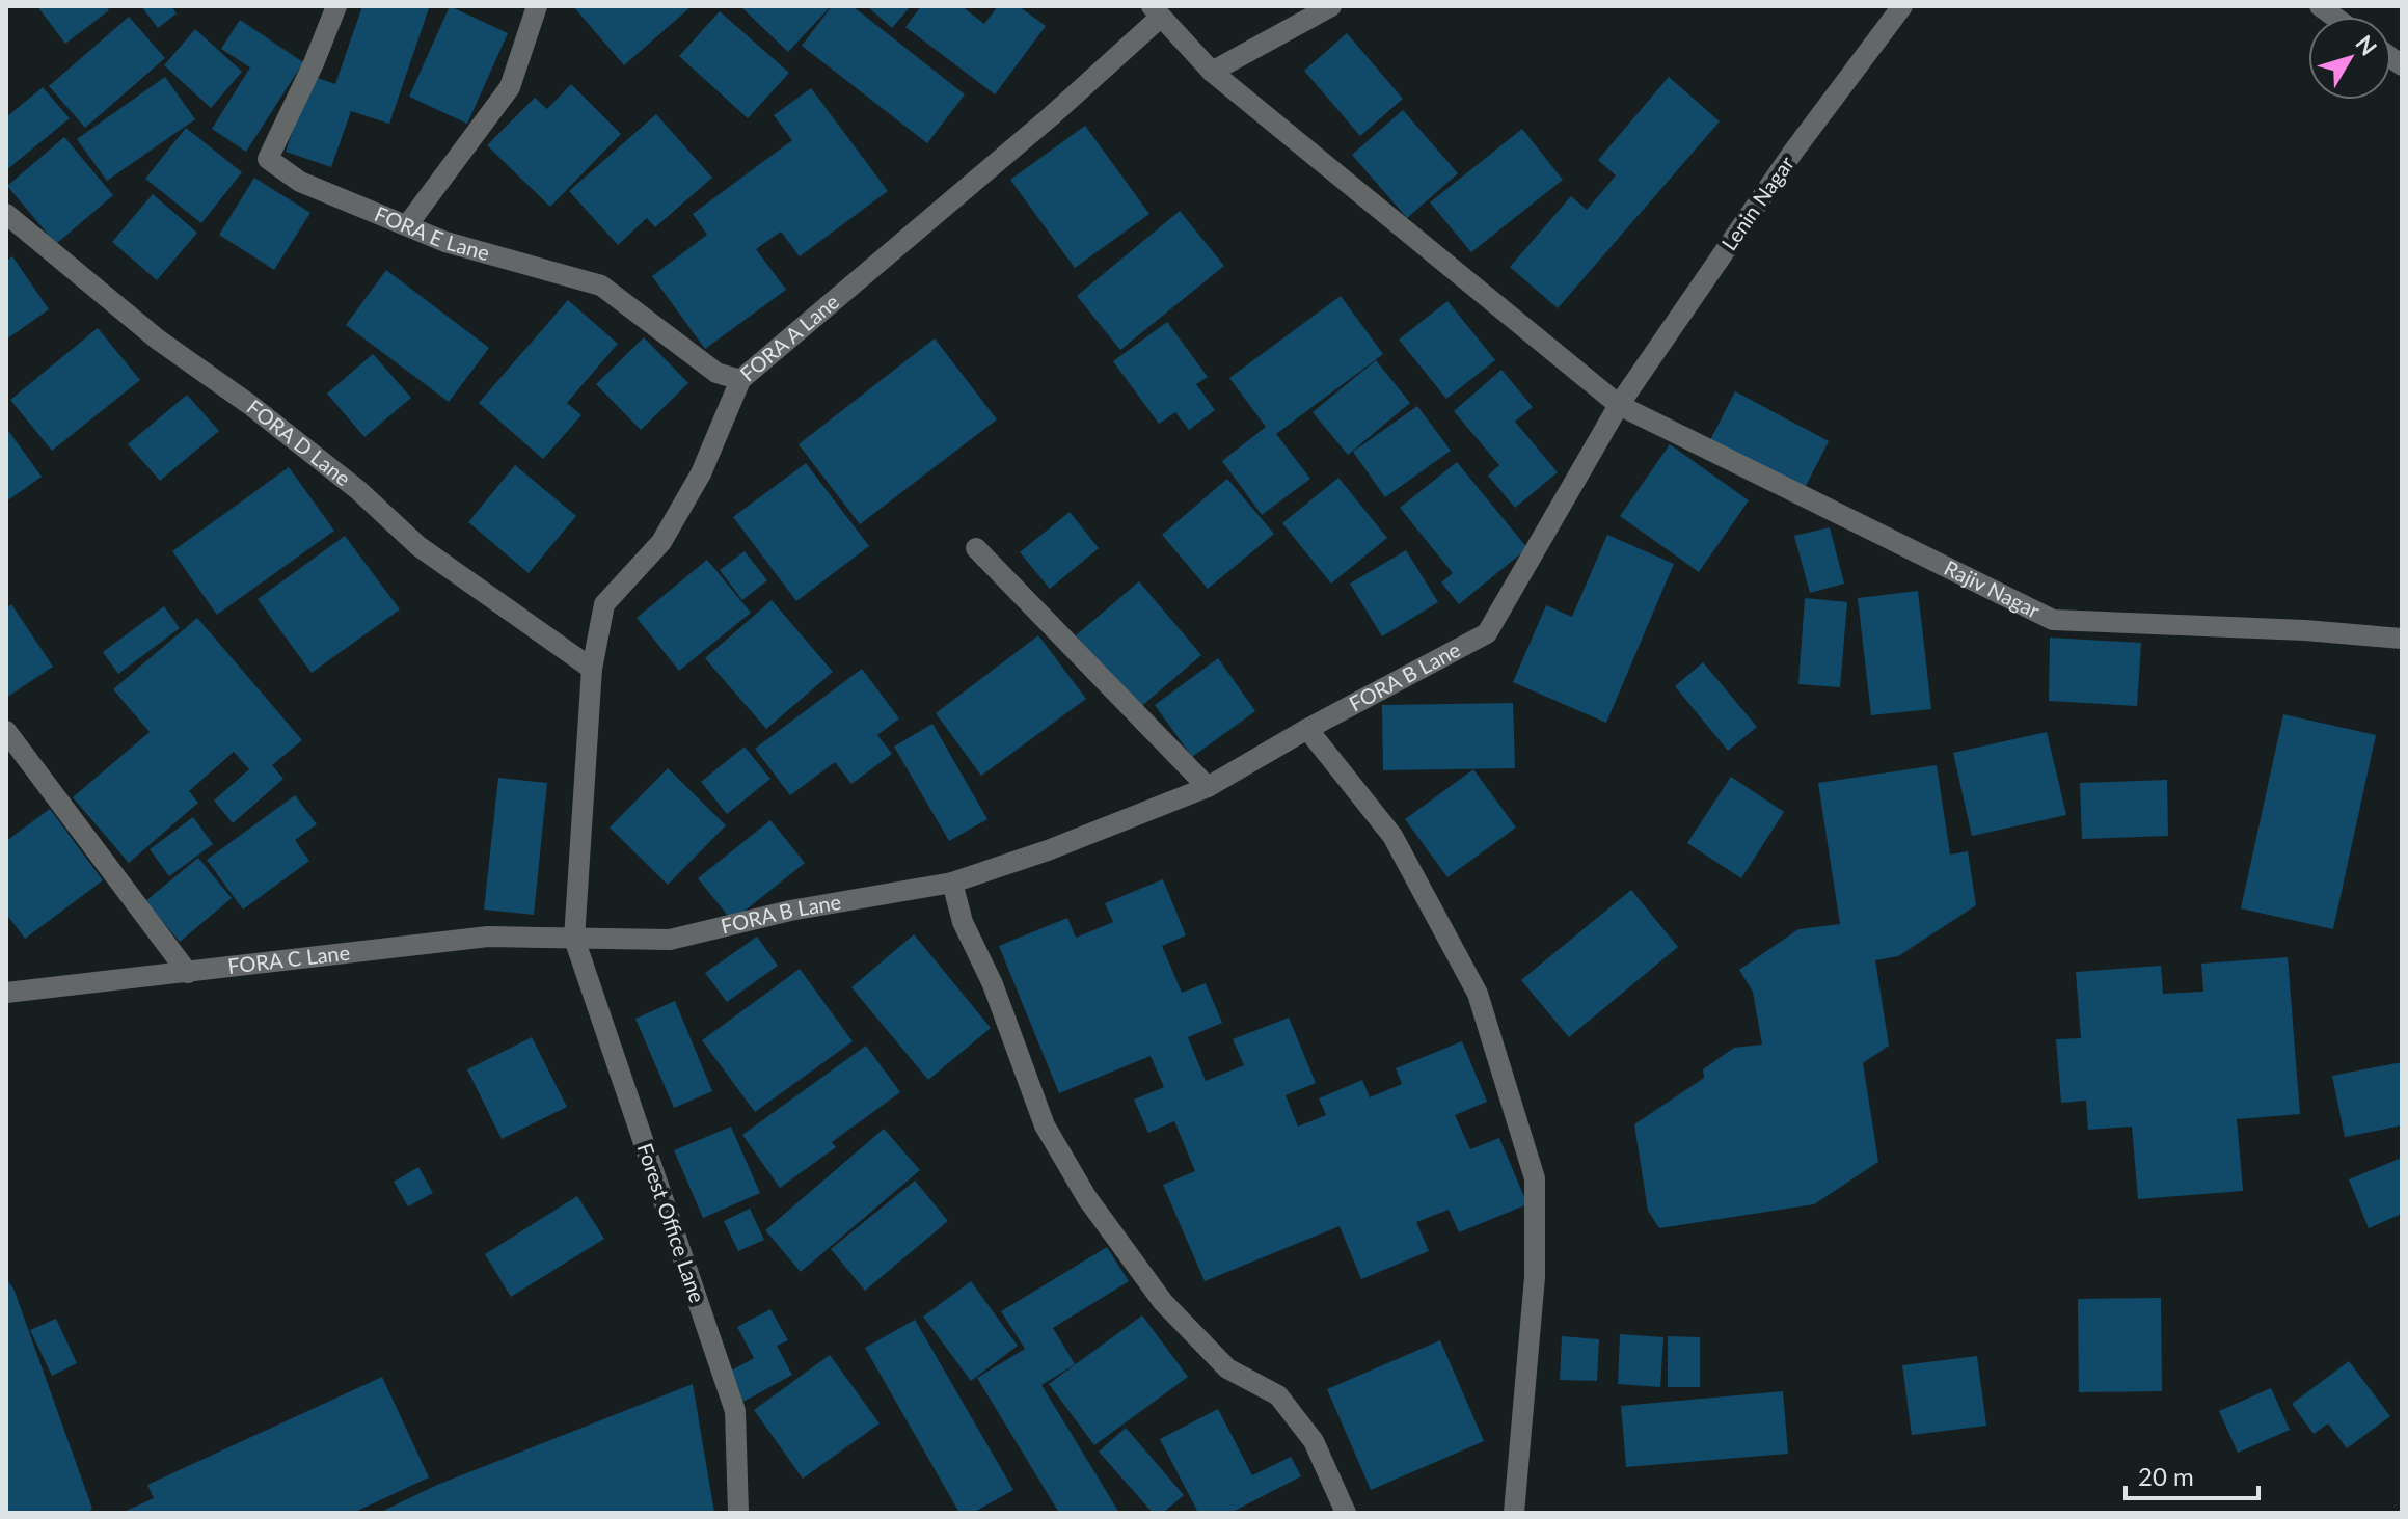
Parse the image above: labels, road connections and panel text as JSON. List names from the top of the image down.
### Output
{
  "streets": {
    "street": [
      "Lenin Nagar",
      "FORA E Lane",
      "FORA A Lane",
      "FORA D Lane",
      "Rajiv Nagar",
      "FORA B Lane",
      "FORA C Lane",
      "Forest Office Lane"
    ]
  },
  "crossings": [
    ["Lenin Nagar", "Rajiv Nagar"],
    ["Lenin Nagar", "FORA B Lane"],
    ["FORA E Lane", "FORA A Lane"],
    ["FORA A Lane", "FORA D Lane"],
    ["FORA A Lane", "FORA B Lane"],
    ["FORA A Lane", "FORA C Lane"],
    ["FORA A Lane", "Forest Office Lane"],
    ["Rajiv Nagar", "FORA B Lane"],
    ["FORA B Lane", "FORA C Lane"],
    ["FORA B Lane", "Forest Office Lane"],
    ["FORA C Lane", "Forest Office Lane"]
  ],
  "scale_bar": "20 m",
  "north": "top right"
}
